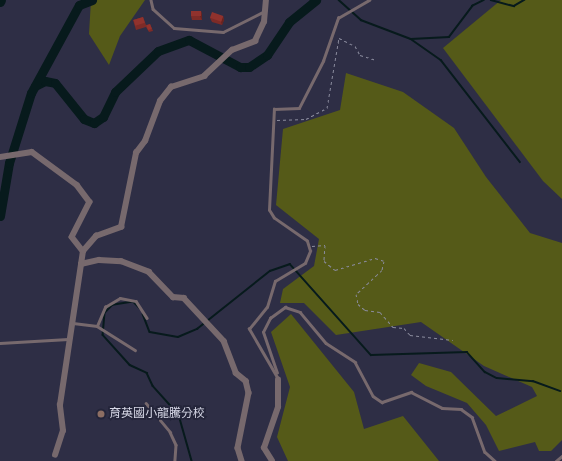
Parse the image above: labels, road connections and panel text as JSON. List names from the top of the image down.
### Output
{
  "places": ["育英國小龍騰分校"]
}
